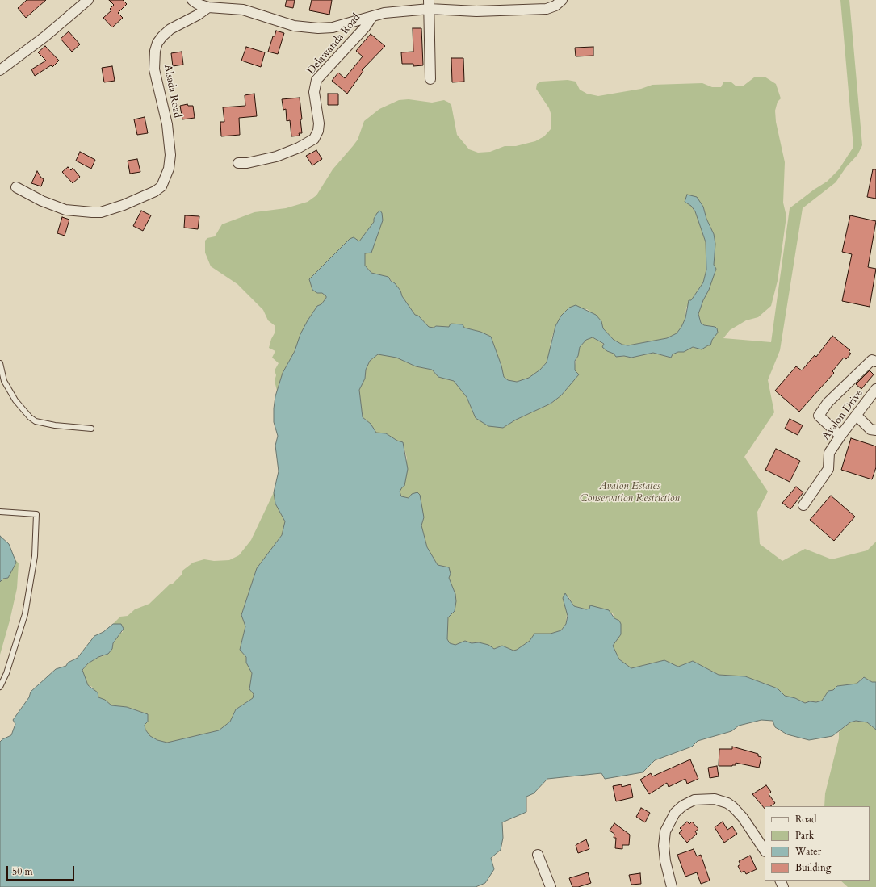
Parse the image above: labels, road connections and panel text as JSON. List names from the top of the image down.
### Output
{
  "streets": {
    "street": ["Delawanda Road", "Alsada Road", "Avalon Drive"]
  },
  "parks": ["Avalon Estates Conservation Restriction"],
  "legend": [
    "Road",
    "Park",
    "Water",
    "Building"
  ],
  "scale_bar": "50 m"
}
